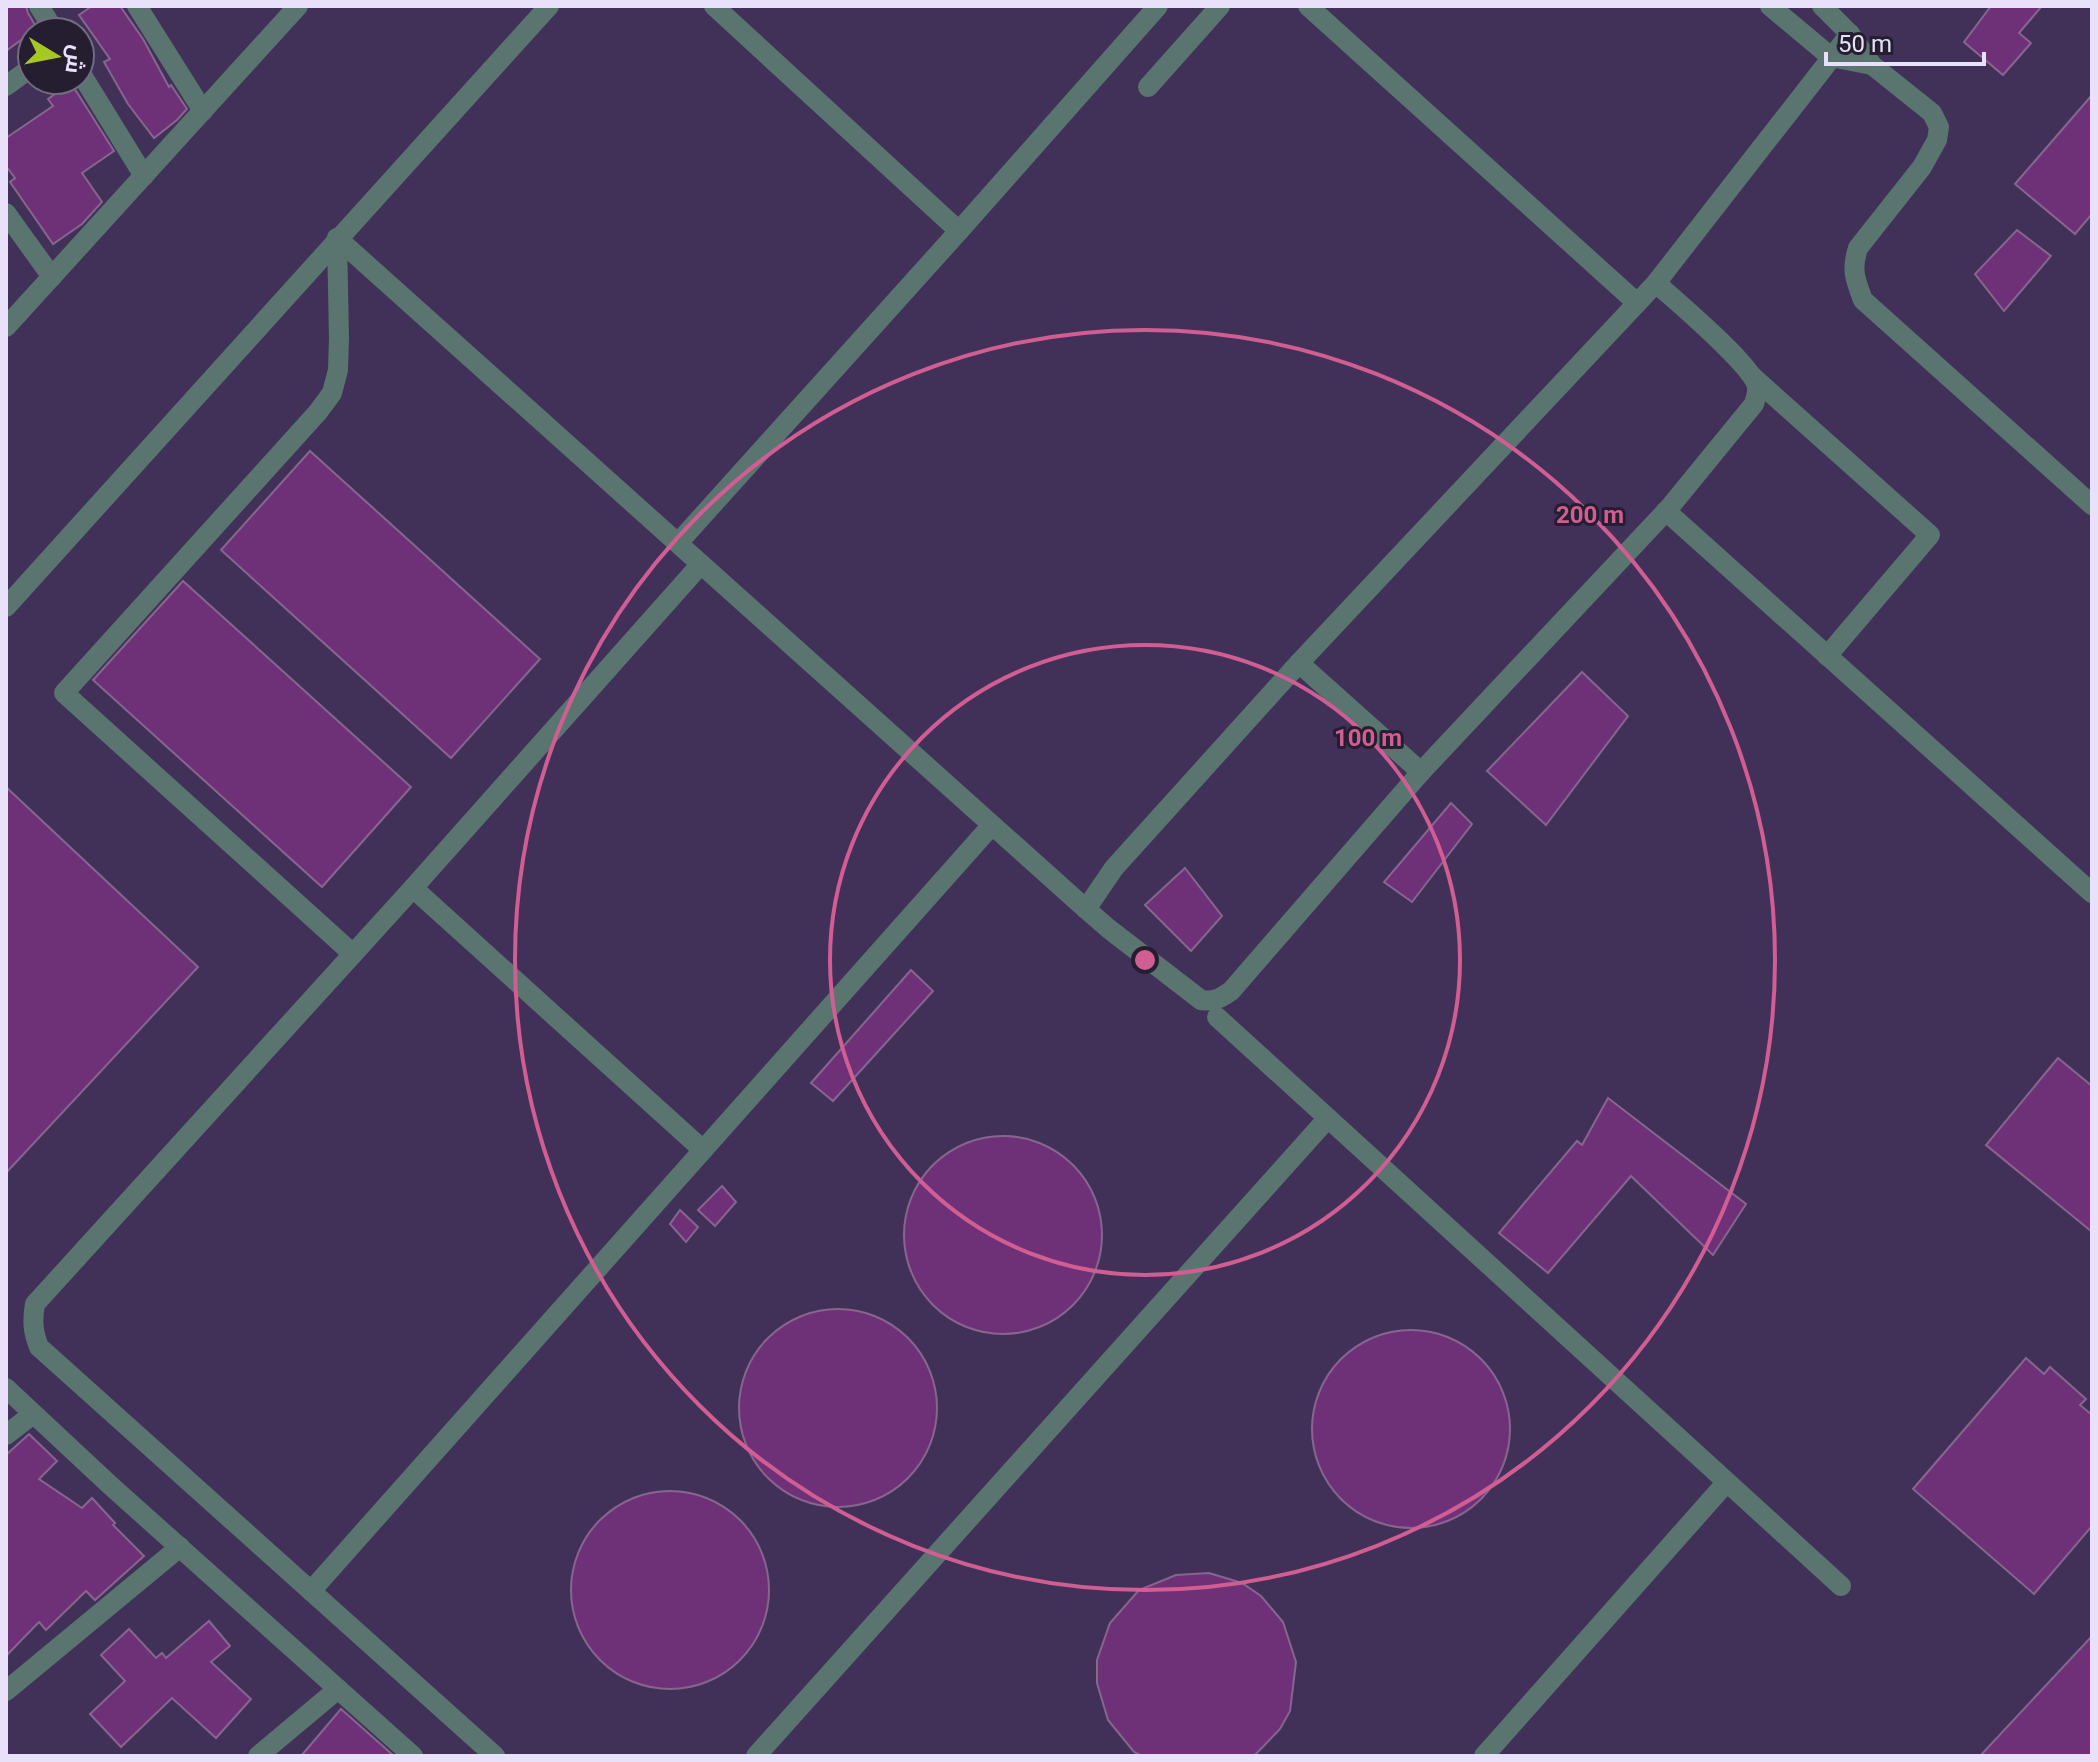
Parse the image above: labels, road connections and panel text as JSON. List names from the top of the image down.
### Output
{
  "scale_bar": "50 m",
  "north": "right",
  "rings": ["200 m", "100 m"]
}
